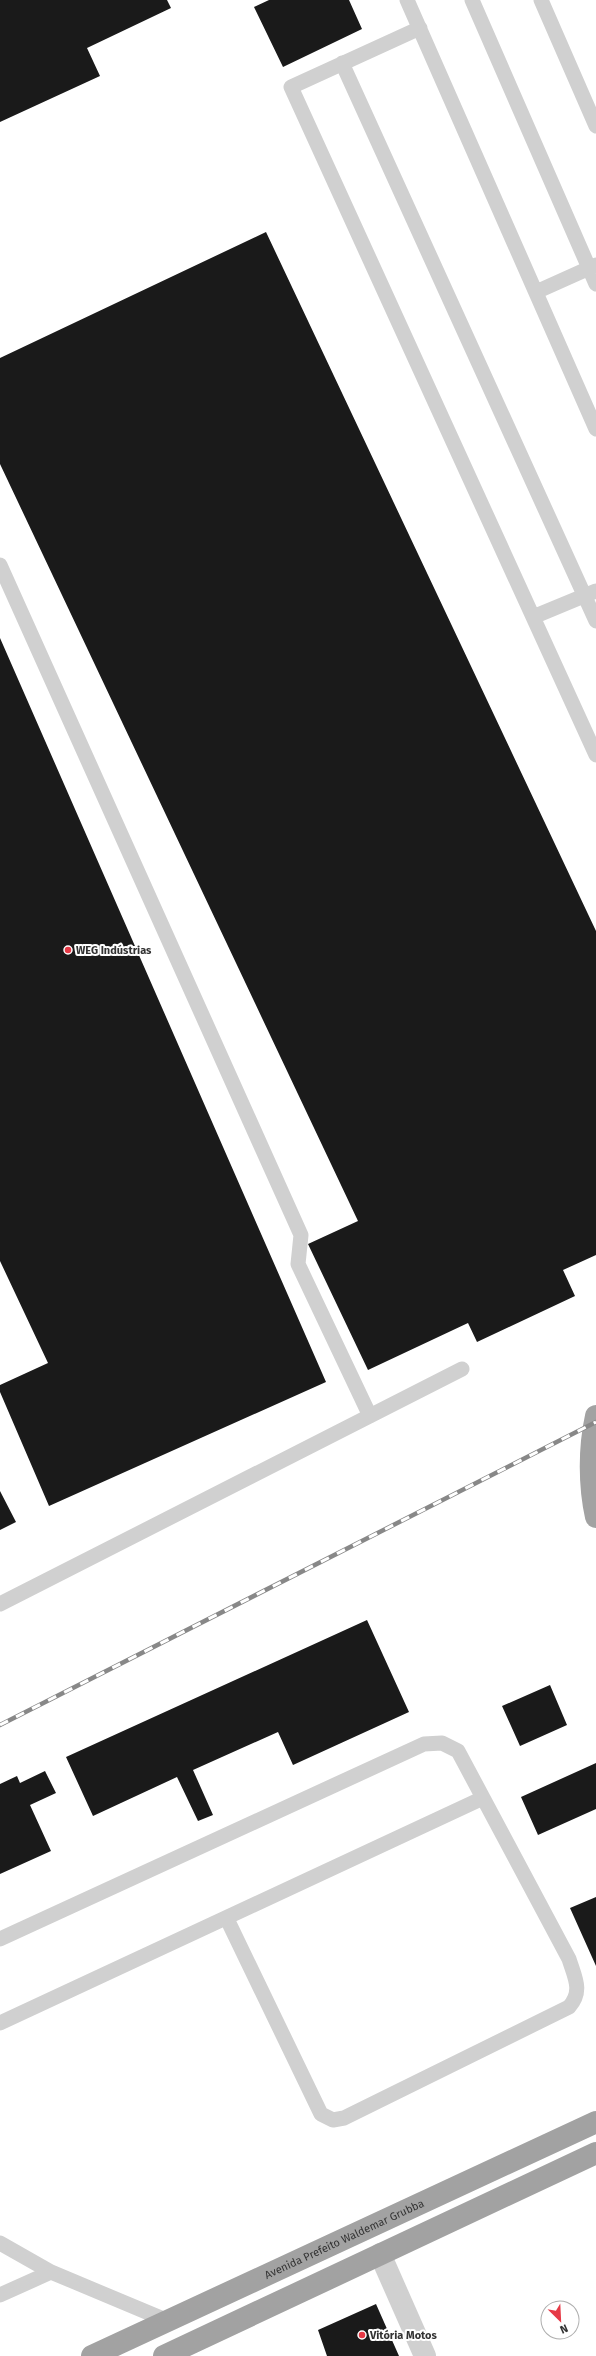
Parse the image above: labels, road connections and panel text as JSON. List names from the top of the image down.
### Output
{
  "streets": {
    "highway": ["Avenida Prefeito Waldemar Grubba"]
  },
  "places": ["WEG Indústrias", "Vitória Motos"],
  "north": "bottom right"
}
